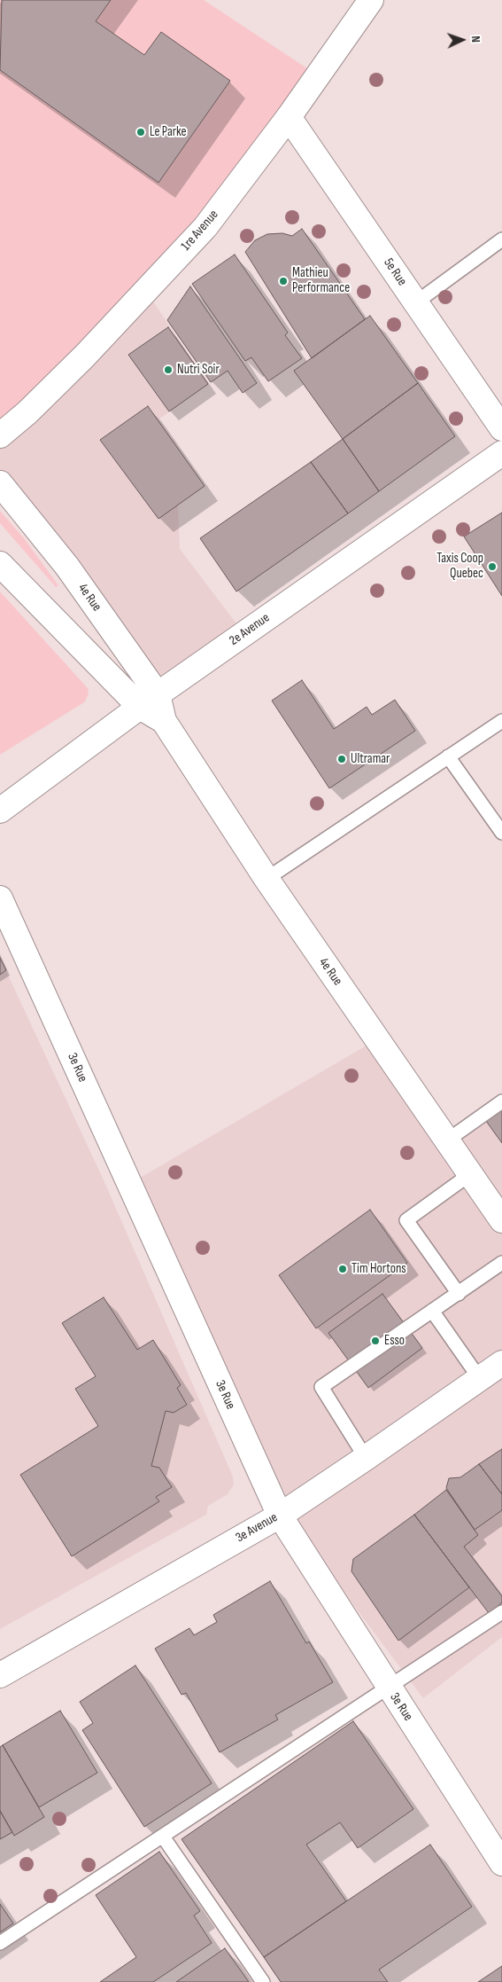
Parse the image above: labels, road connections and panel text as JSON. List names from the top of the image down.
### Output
{
  "streets": {
    "street": [
      "1re Avenue",
      "5e Rue",
      "4e Rue",
      "2e Avenue",
      "3e Rue",
      "3e Avenue"
    ]
  },
  "crossings": [
    ["1re Avenue", "5e Rue"],
    ["4e Rue", "2e Avenue"],
    ["3e Rue", "3e Avenue"]
  ],
  "places": [
    "Le Parke",
    "Mathieu Performance",
    "Nutri Soir",
    "Taxis Coop Quebec",
    "Ultramar",
    "Tim Hortons",
    "Esso"
  ],
  "north": "right"
}
